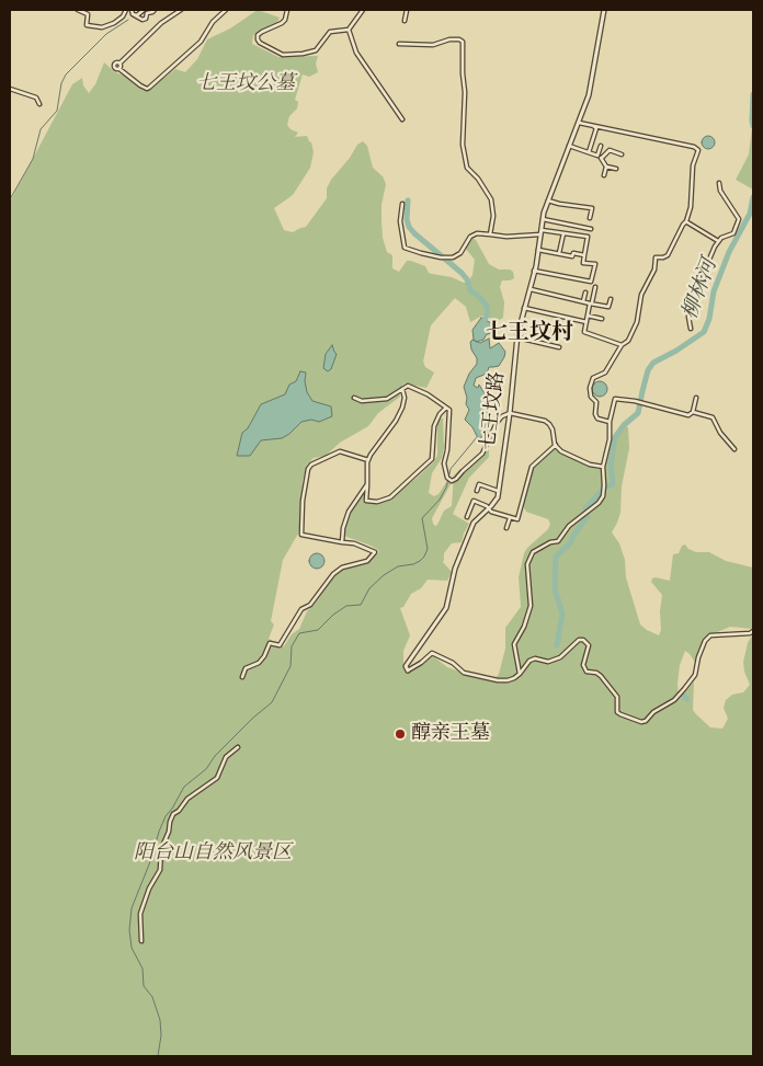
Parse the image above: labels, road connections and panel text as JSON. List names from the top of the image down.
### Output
{
  "streets": {
    "street": ["七王坟路"]
  },
  "districts": ["七王坟村"],
  "water": ["柳林河"],
  "parks": ["七王坟公墓", "阳台山自然风景区"],
  "places": ["醇亲王墓"]
}
